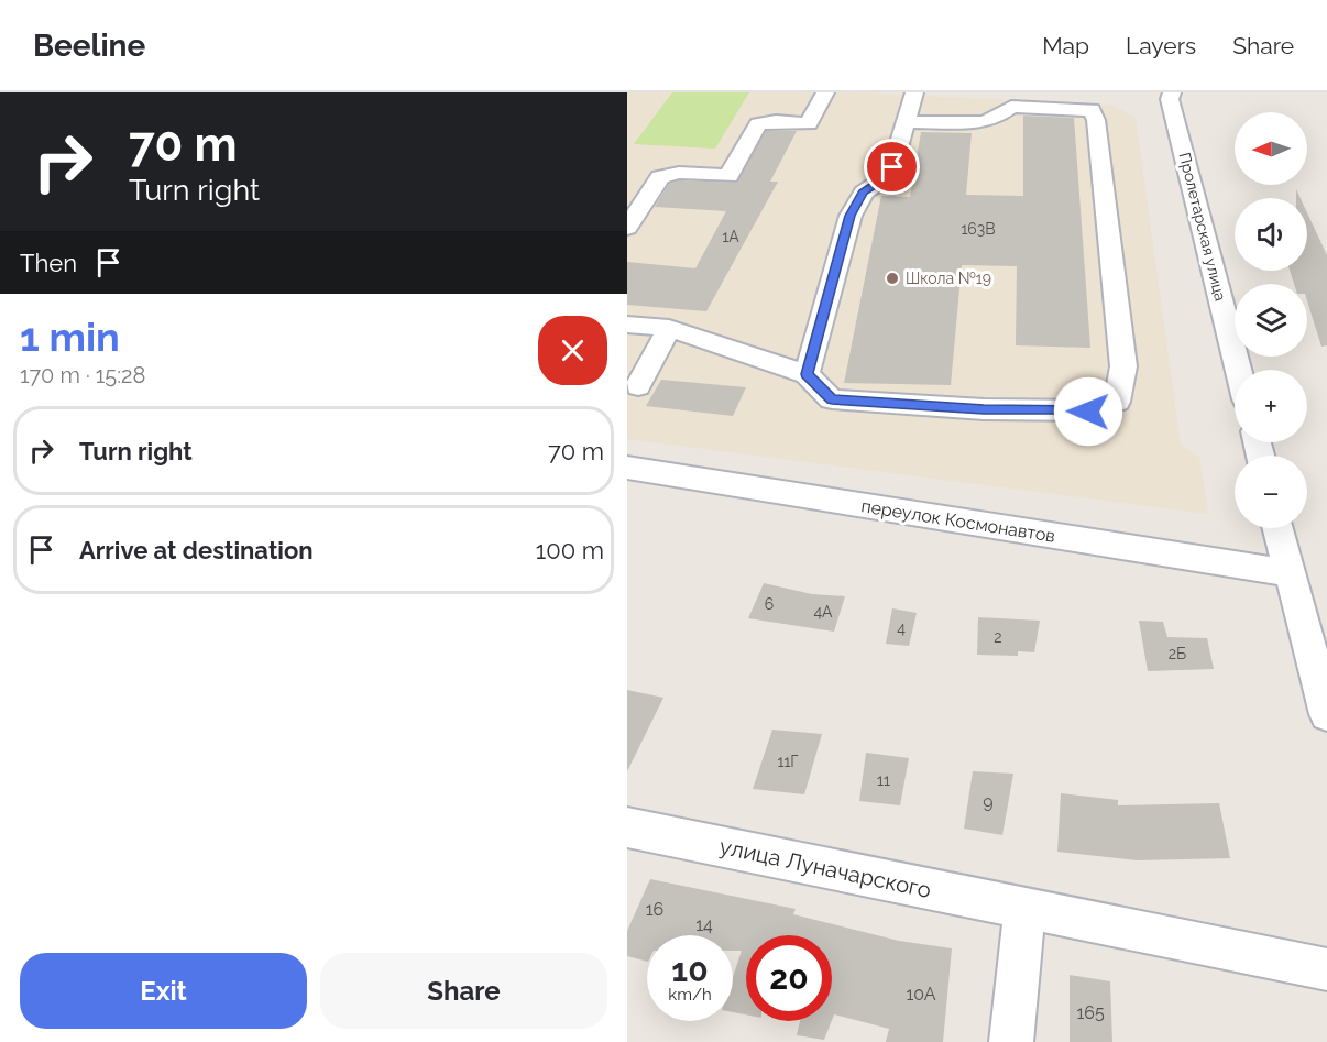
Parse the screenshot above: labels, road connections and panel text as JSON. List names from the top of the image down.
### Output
{
  "streets": {
    "street": ["Пролетарская улица", "переулок Космонавтов", "улица Луначарского"]
  },
  "places": ["Школа №19"],
  "house_numbers": [
    "163В",
    "1А",
    "6",
    "4А",
    "4",
    "2",
    "2Б",
    "11Г",
    "11",
    "9",
    "16",
    "14",
    "10А",
    "165"
  ],
  "north": "left",
  "page": {
    "header": "Beeline",
    "nav": ["Map", "Layers", "Share"],
    "turn": ["70 m", "Turn right"],
    "map_buttons": ["+", "−"],
    "then": "Then",
    "heading": ["1 min", "170 m · 15:28"],
    "list": [
      {
        "name": "Turn right",
        "value": "70 m"
      },
      {
        "name": "Arrive at destination",
        "value": "100 m"
      }
    ],
    "speed": "10 km/h",
    "limit": "20",
    "buttons": ["Exit", "Share"]
  }
}
